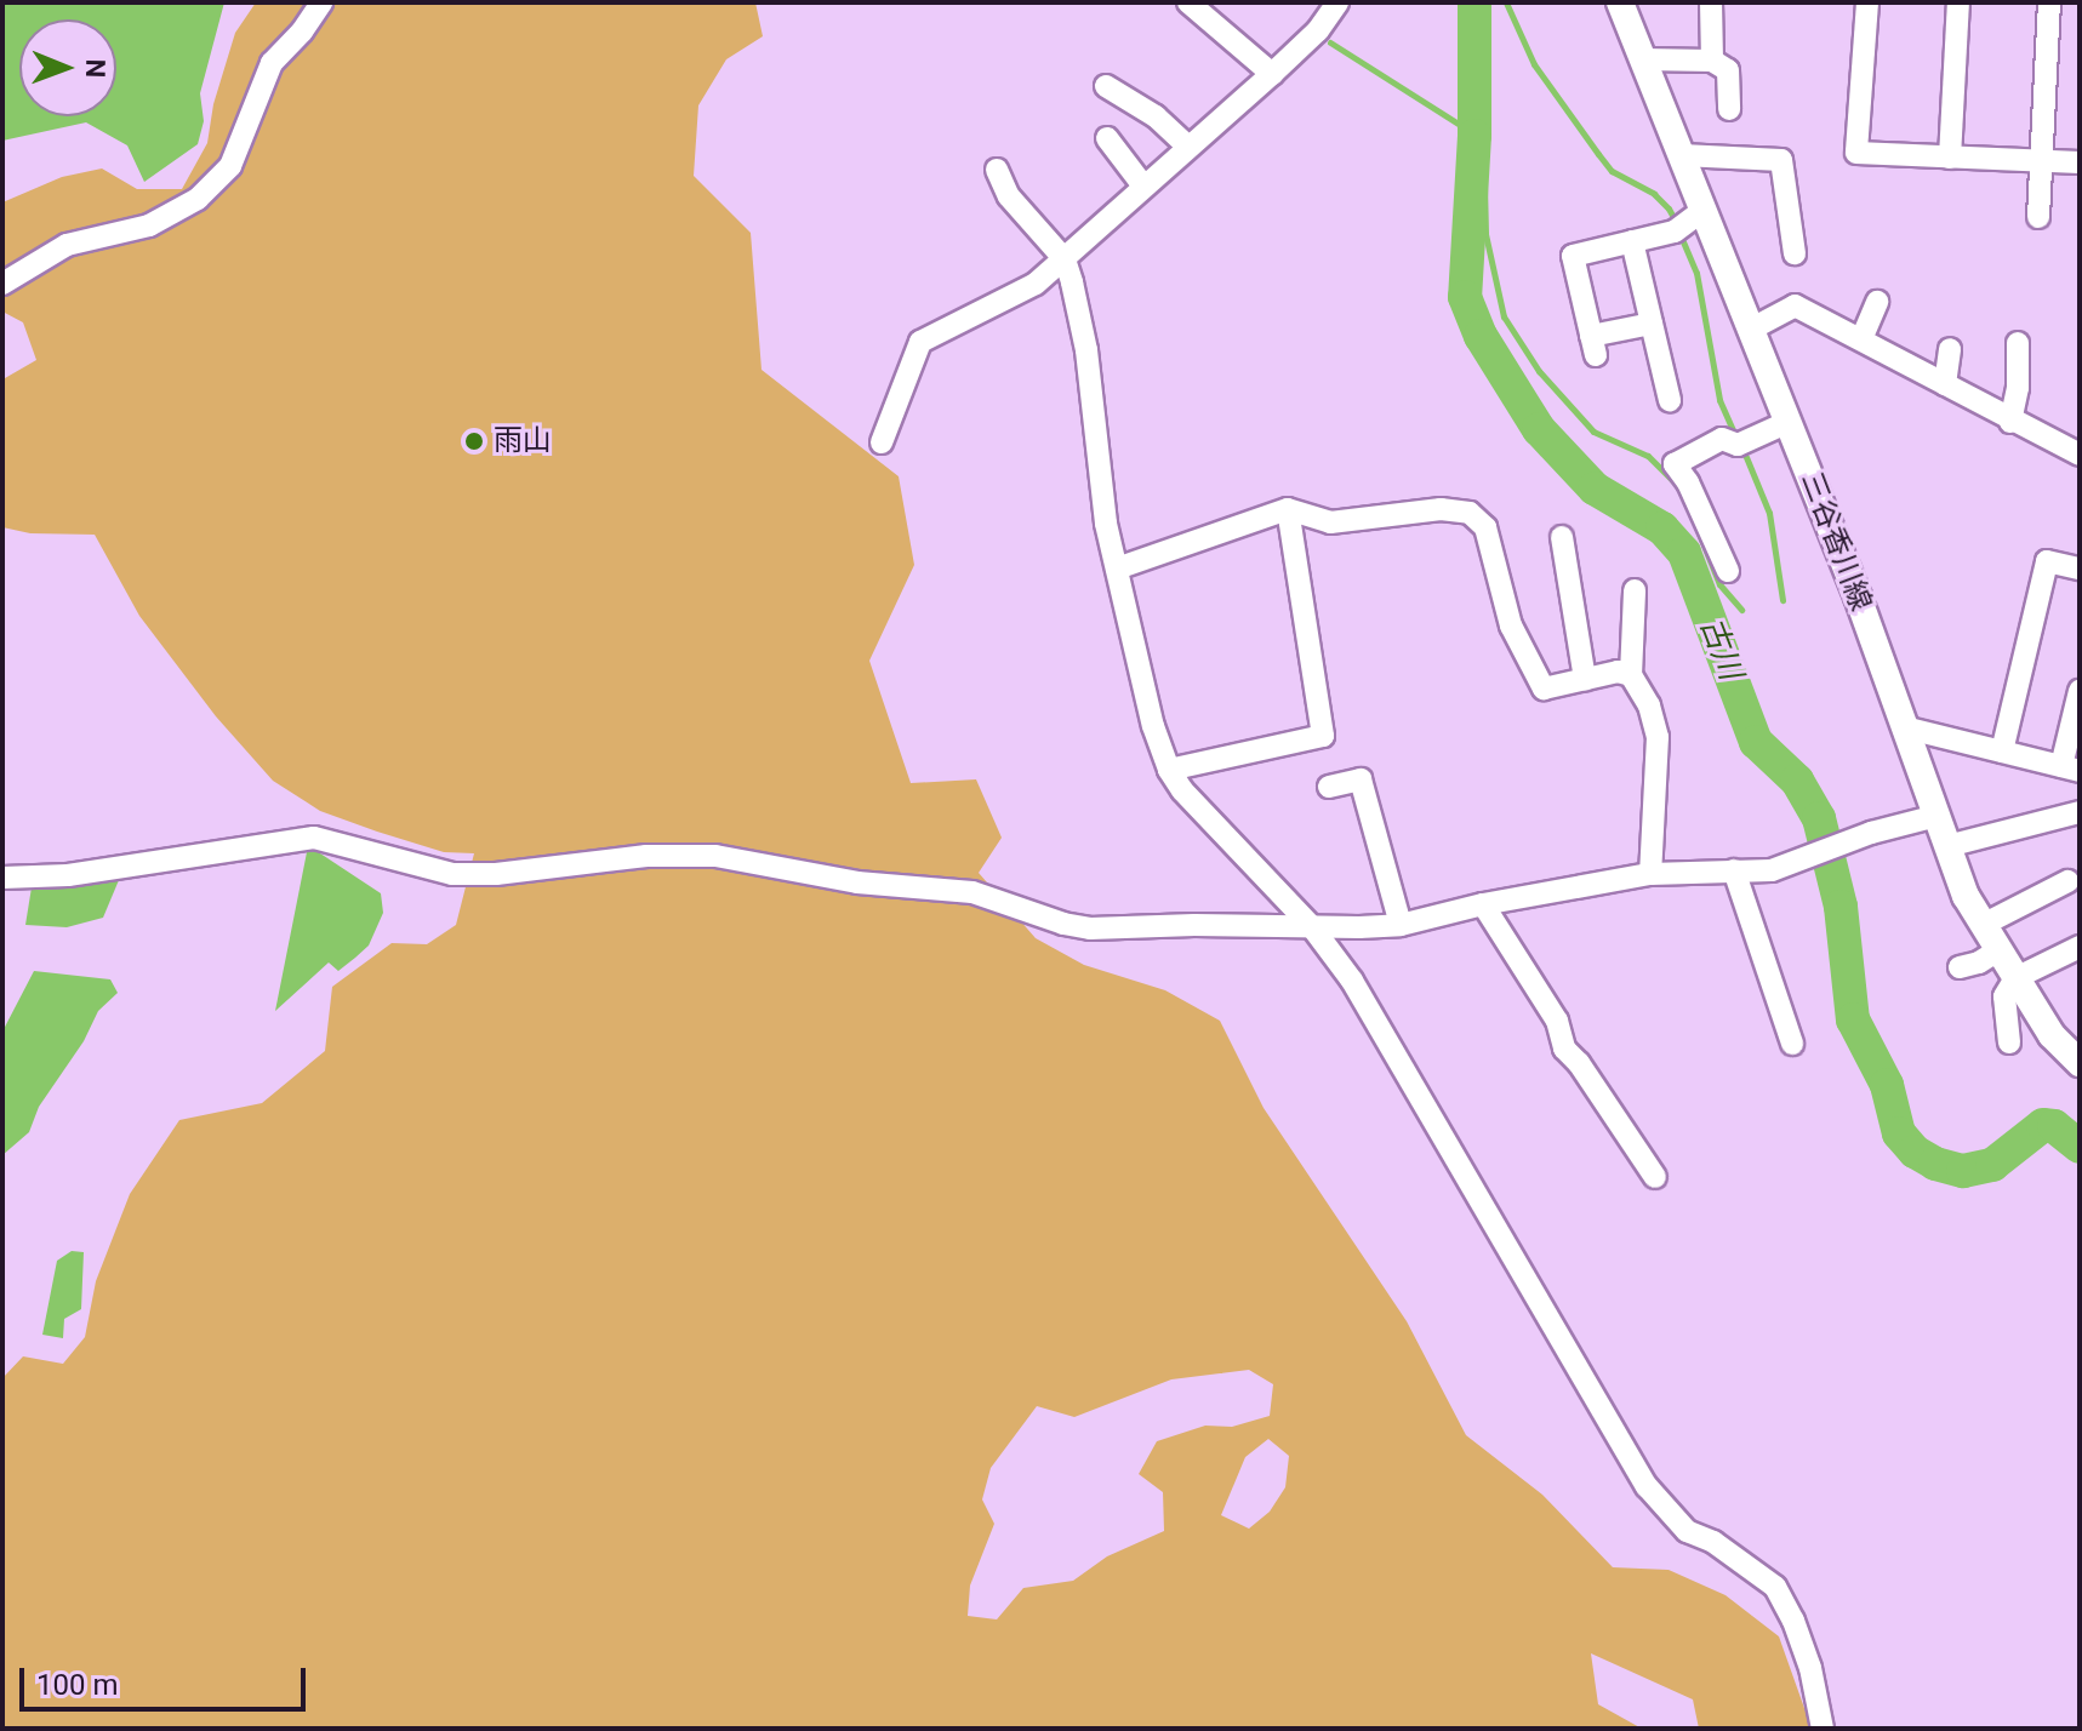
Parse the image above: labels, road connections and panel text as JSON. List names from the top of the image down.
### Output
{
  "streets": {
    "main road": ["三谷香川線"]
  },
  "water": ["古川"],
  "places": ["雨山"],
  "scale_bar": "100 m",
  "north": "right"
}
